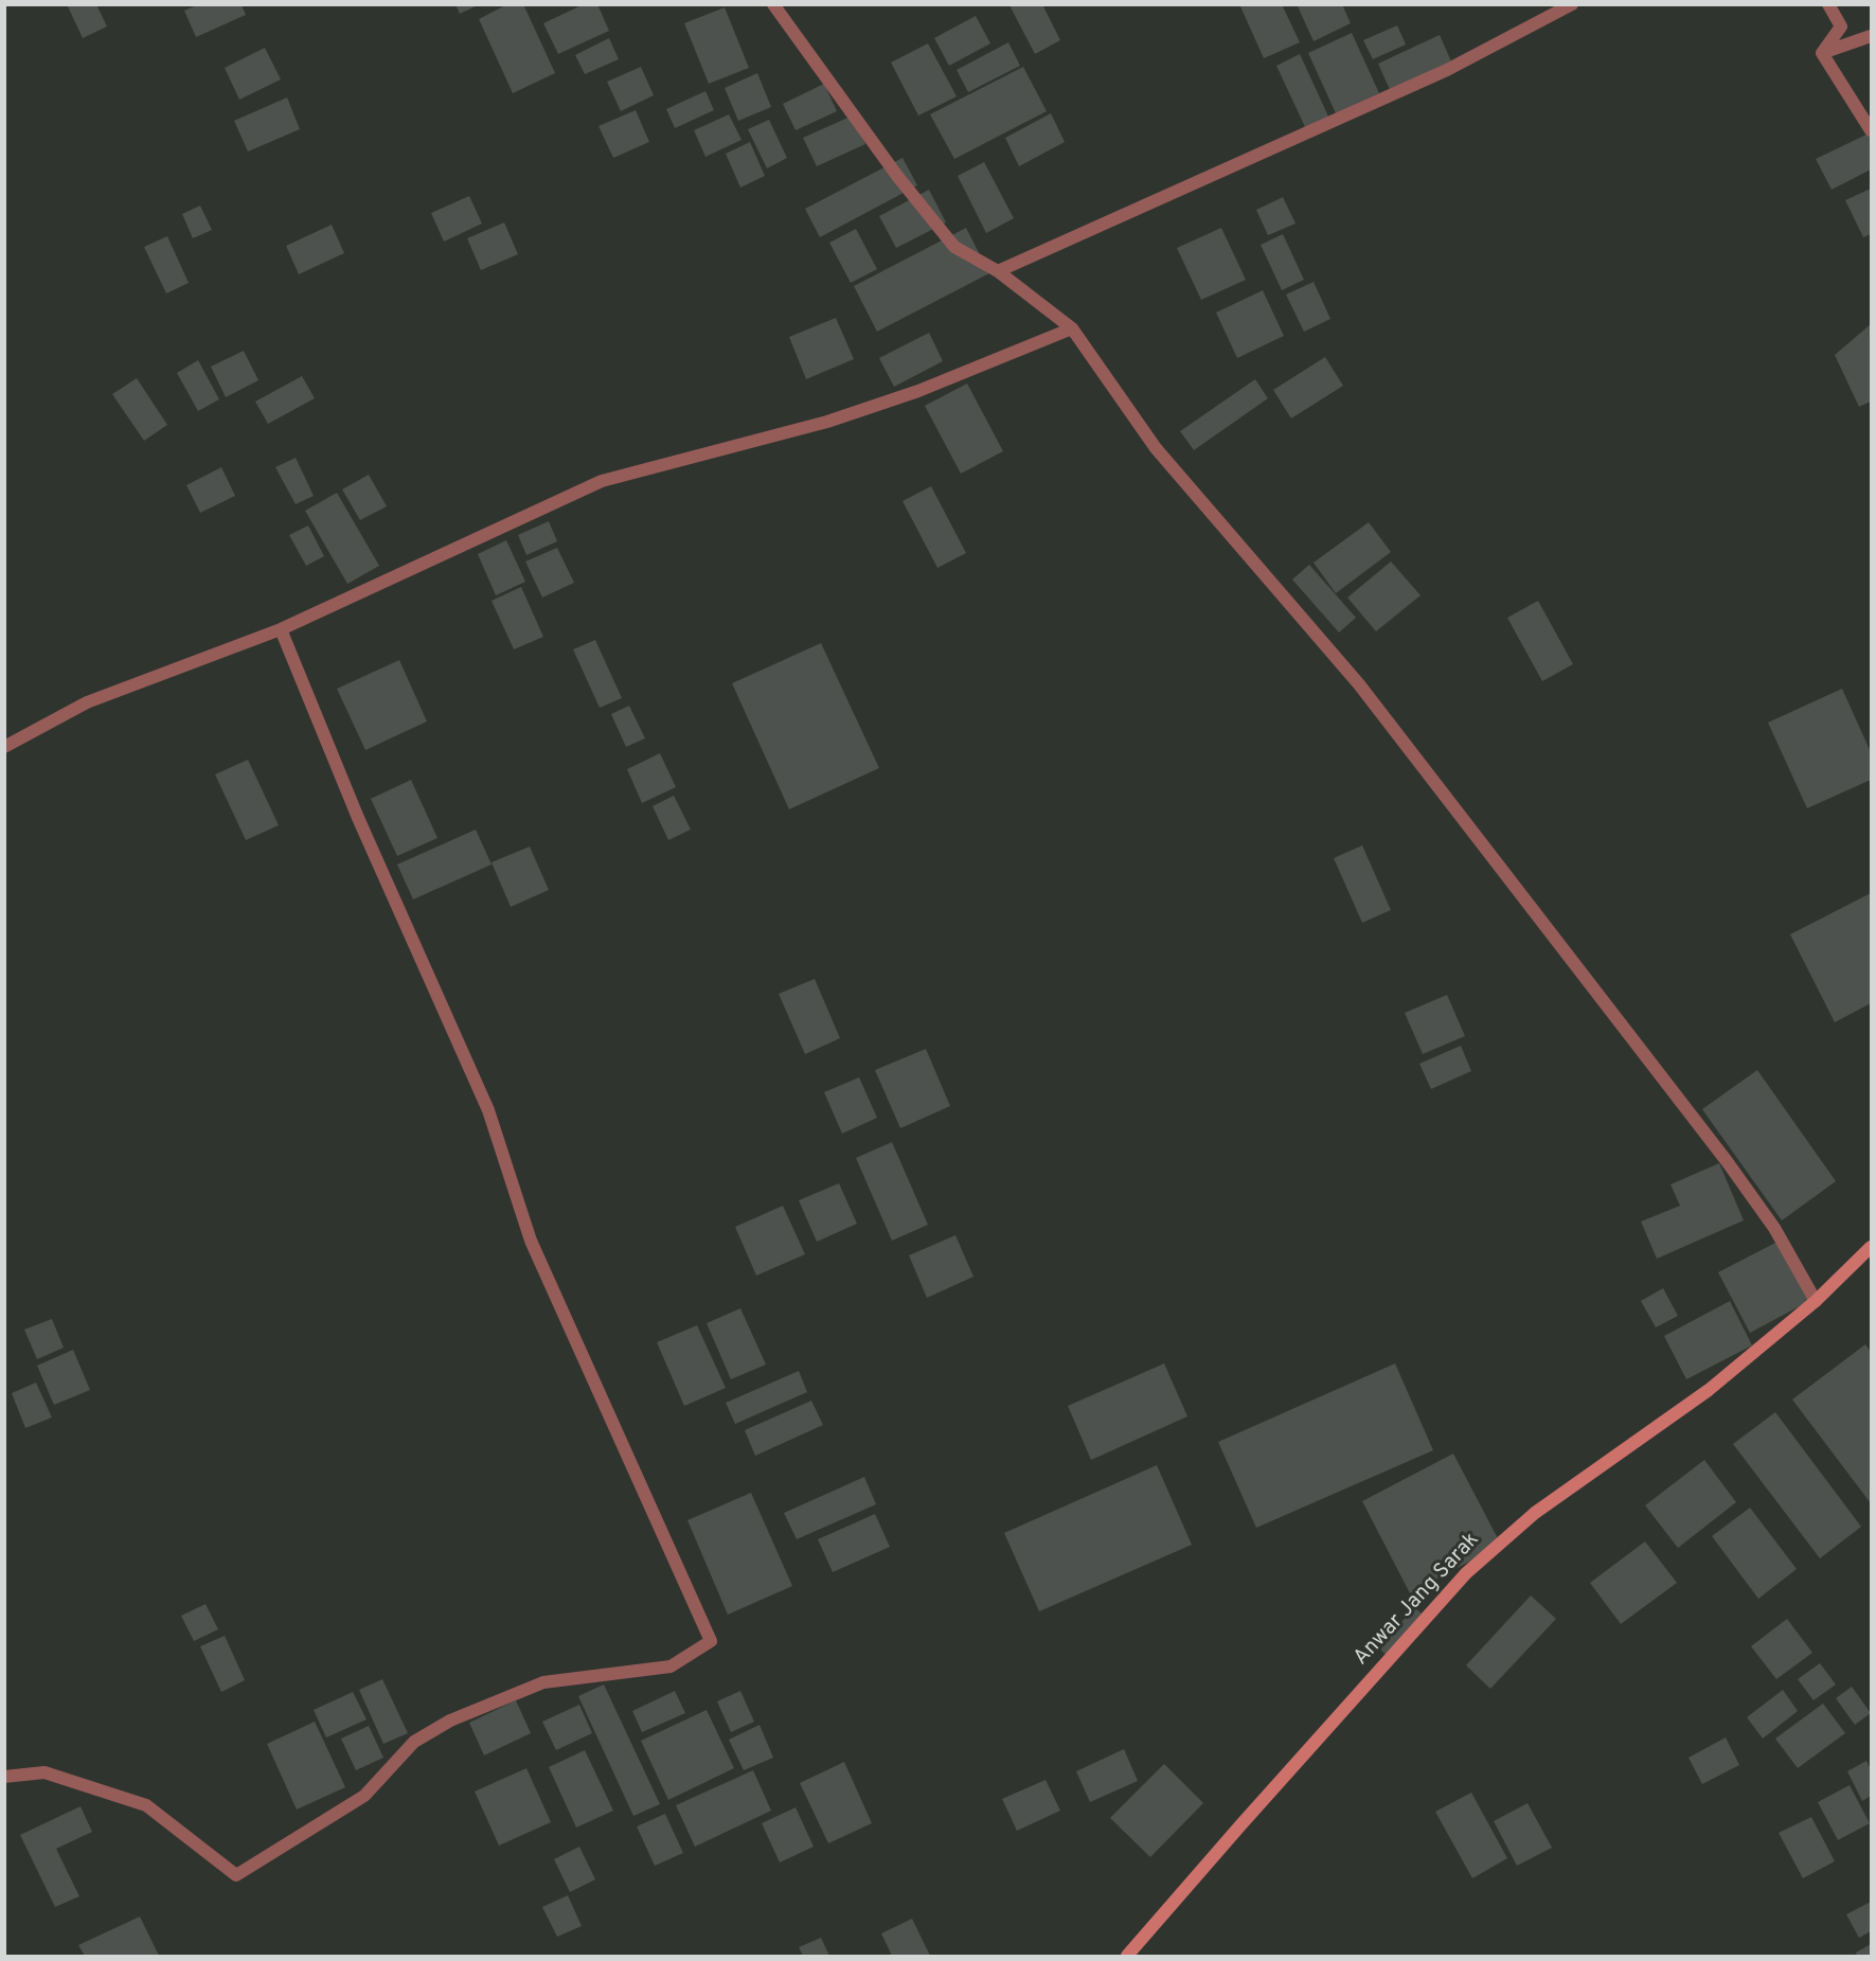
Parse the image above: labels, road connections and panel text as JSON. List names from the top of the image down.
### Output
{
  "streets": {
    "main road": ["Anwar Jang Sarak"]
  }
}
